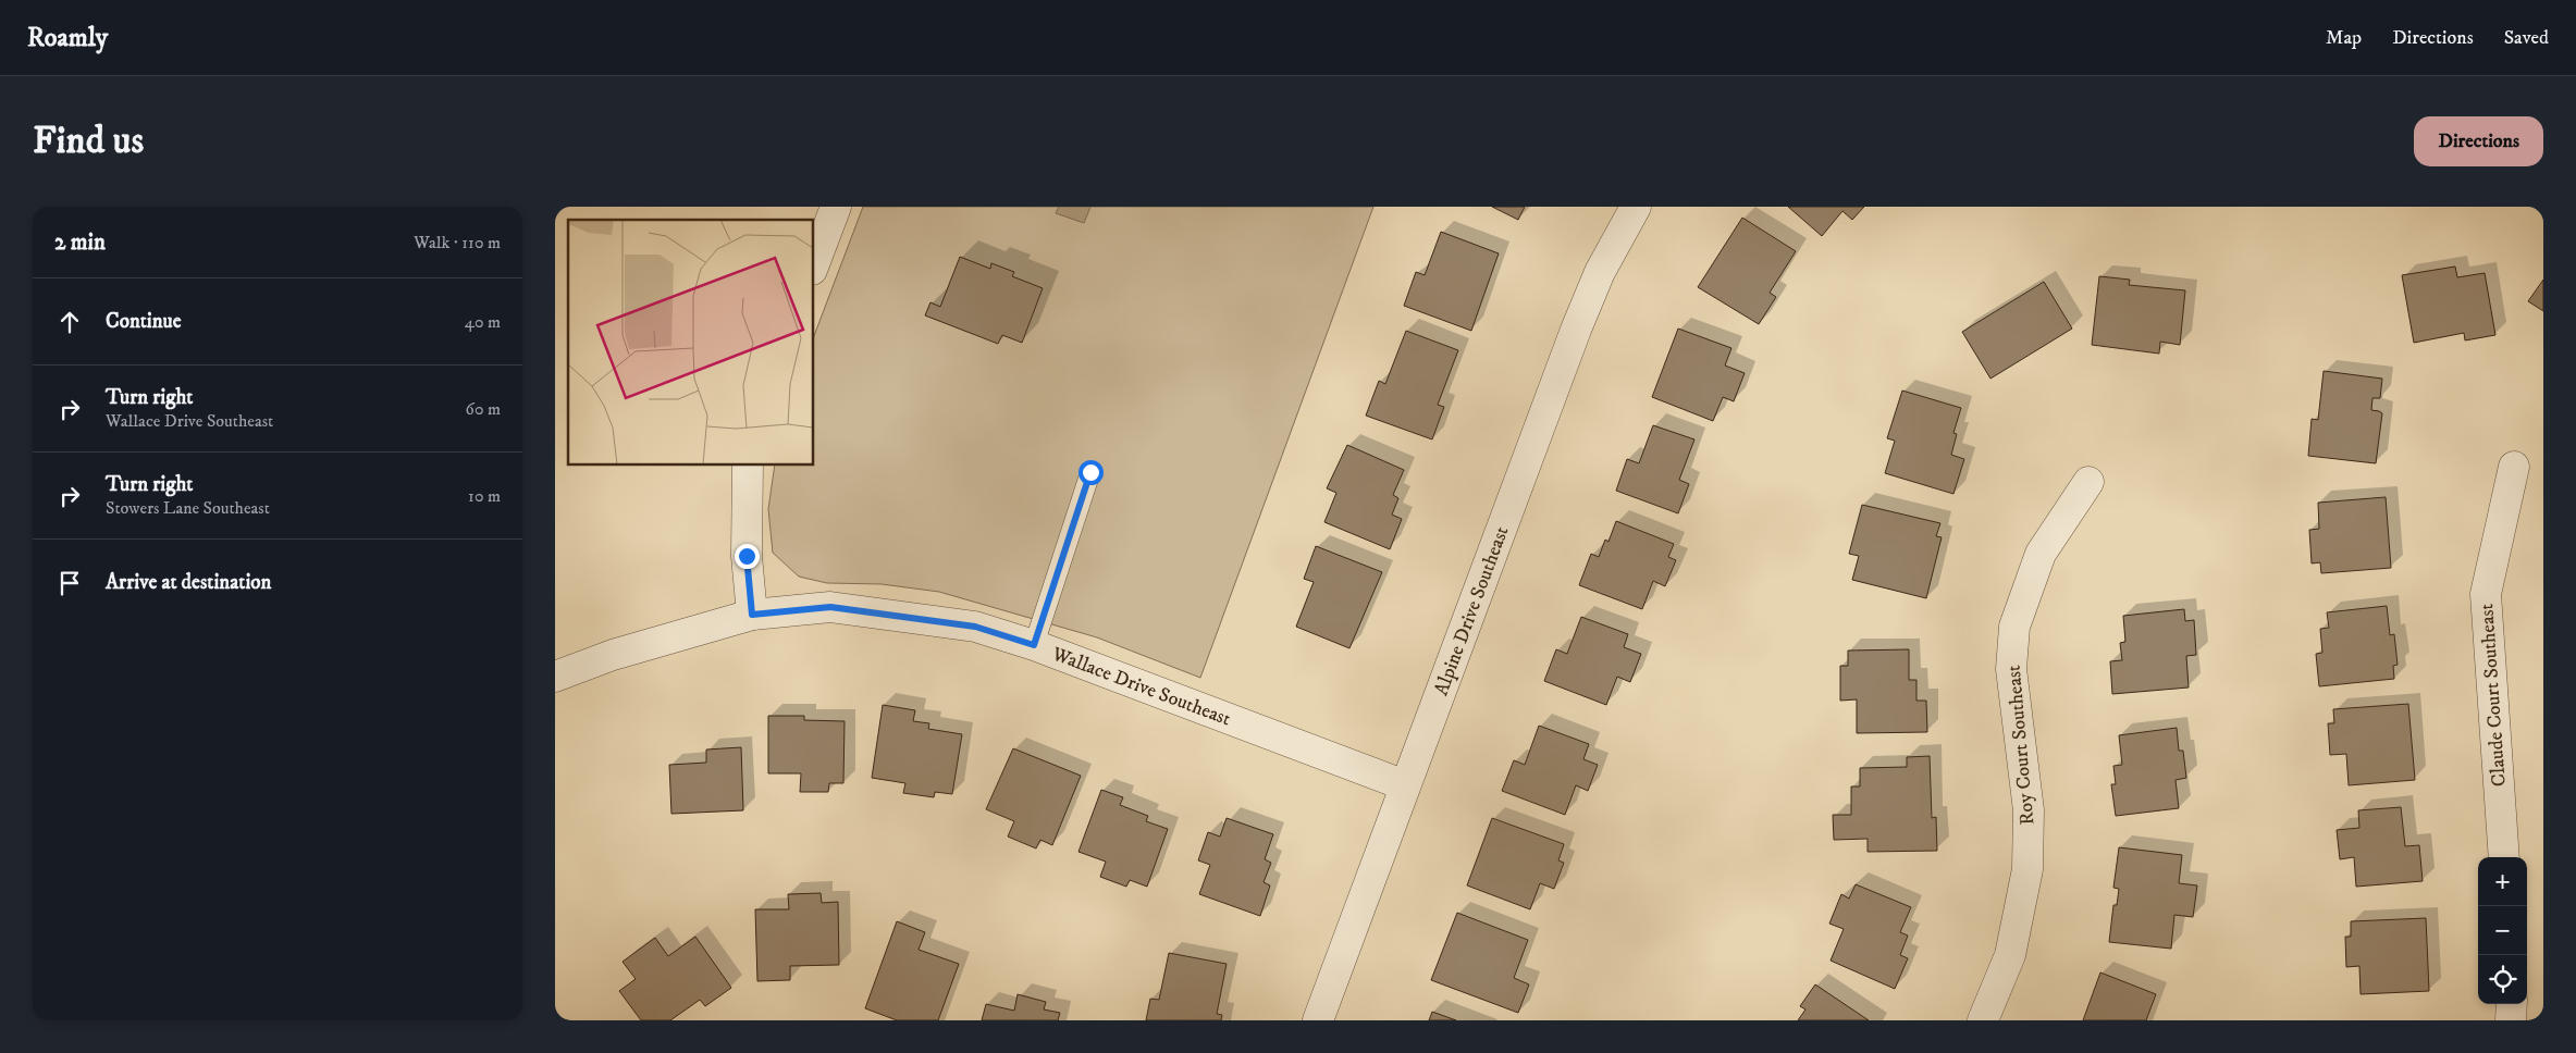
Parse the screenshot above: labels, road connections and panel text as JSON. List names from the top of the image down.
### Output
{
  "streets": {
    "street": [
      "Alpine Drive Southeast",
      "Wallace Drive Southeast",
      "Claude Court Southeast",
      "Roy Court Southeast"
    ]
  },
  "crossings": [
    ["Alpine Drive Southeast", "Wallace Drive Southeast"]
  ],
  "page": {
    "header": "Roamly",
    "nav": ["Map", "Directions", "Saved"],
    "buttons": "Directions",
    "title": "Find us",
    "heading": ["2 min", "Walk · 110 m"],
    "list": [
      ["Continue", "40 m"],
      ["Turn right", "Wallace Drive Southeast", "60 m"],
      ["Turn right", "Stowers Lane Southeast", "10 m"],
      "Arrive at destination"
    ],
    "map_buttons": ["+", "−"]
  }
}
